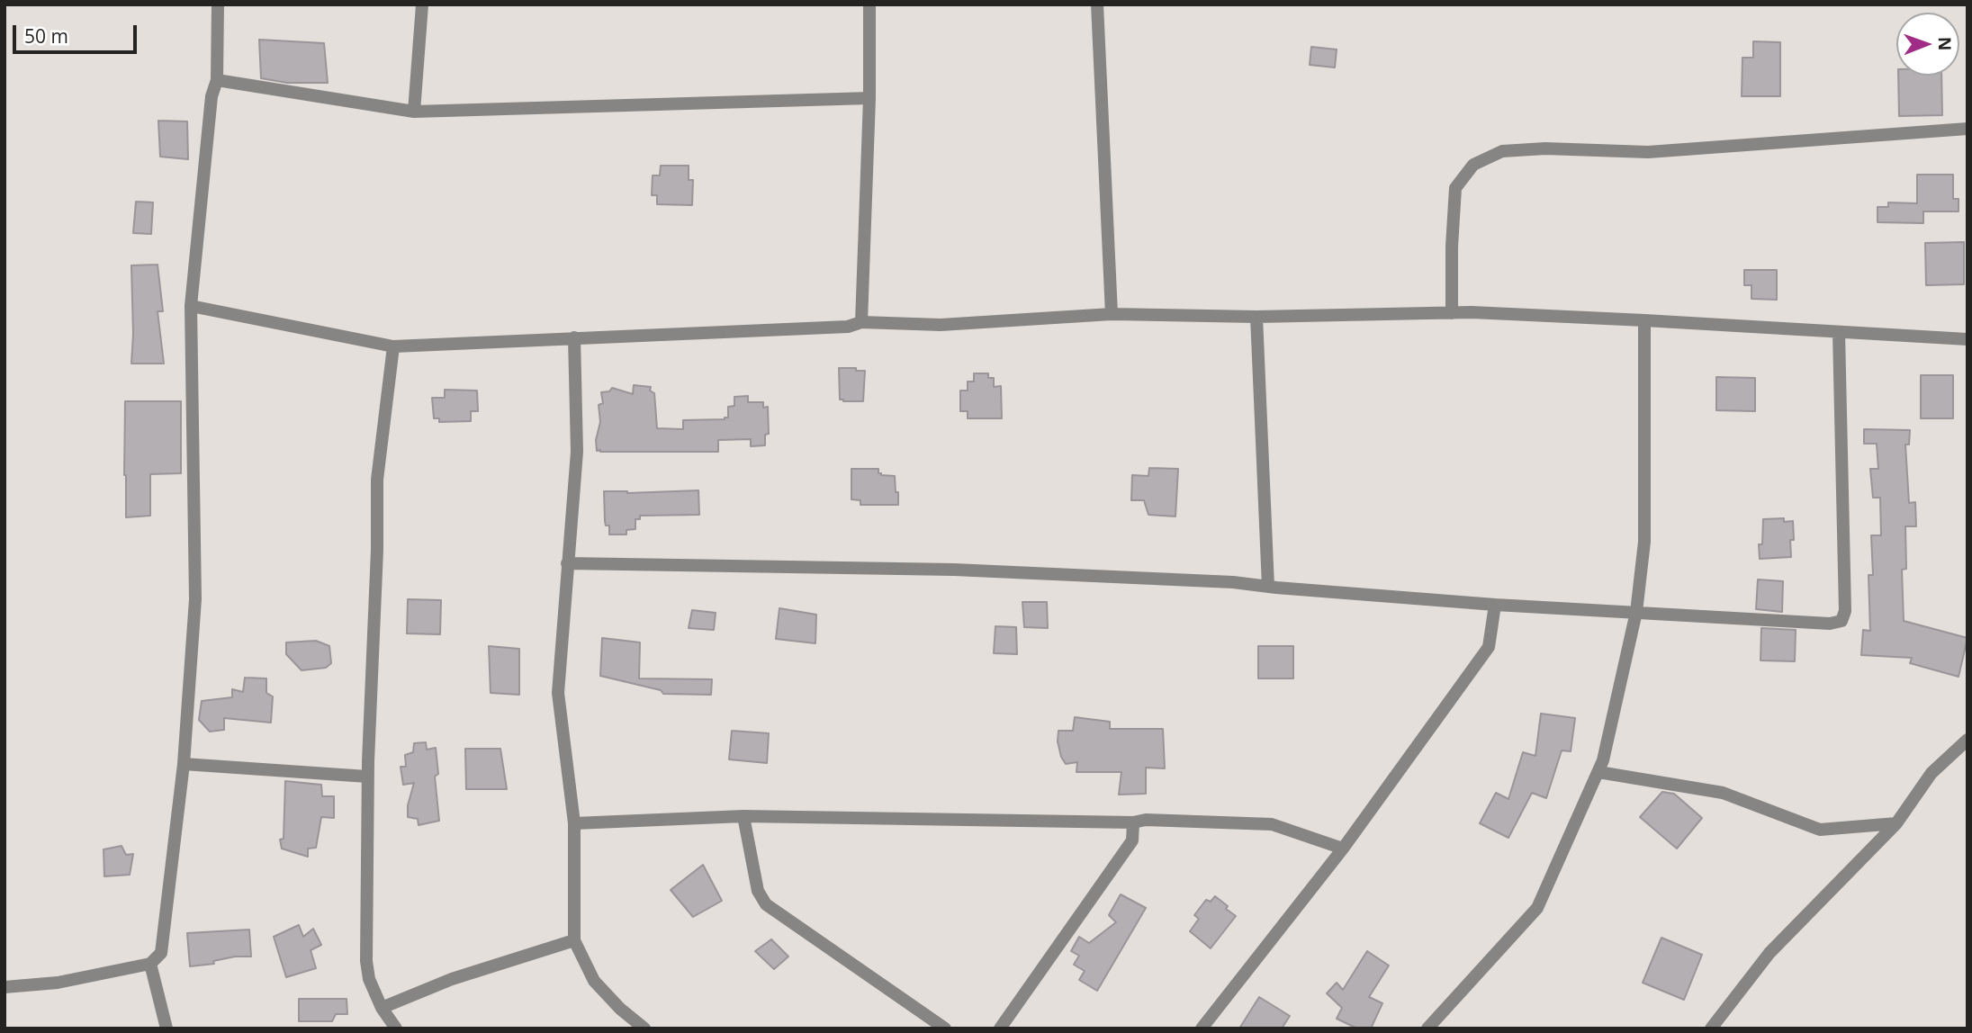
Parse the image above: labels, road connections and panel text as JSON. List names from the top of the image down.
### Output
{
  "scale_bar": "50 m",
  "north": "right"
}
